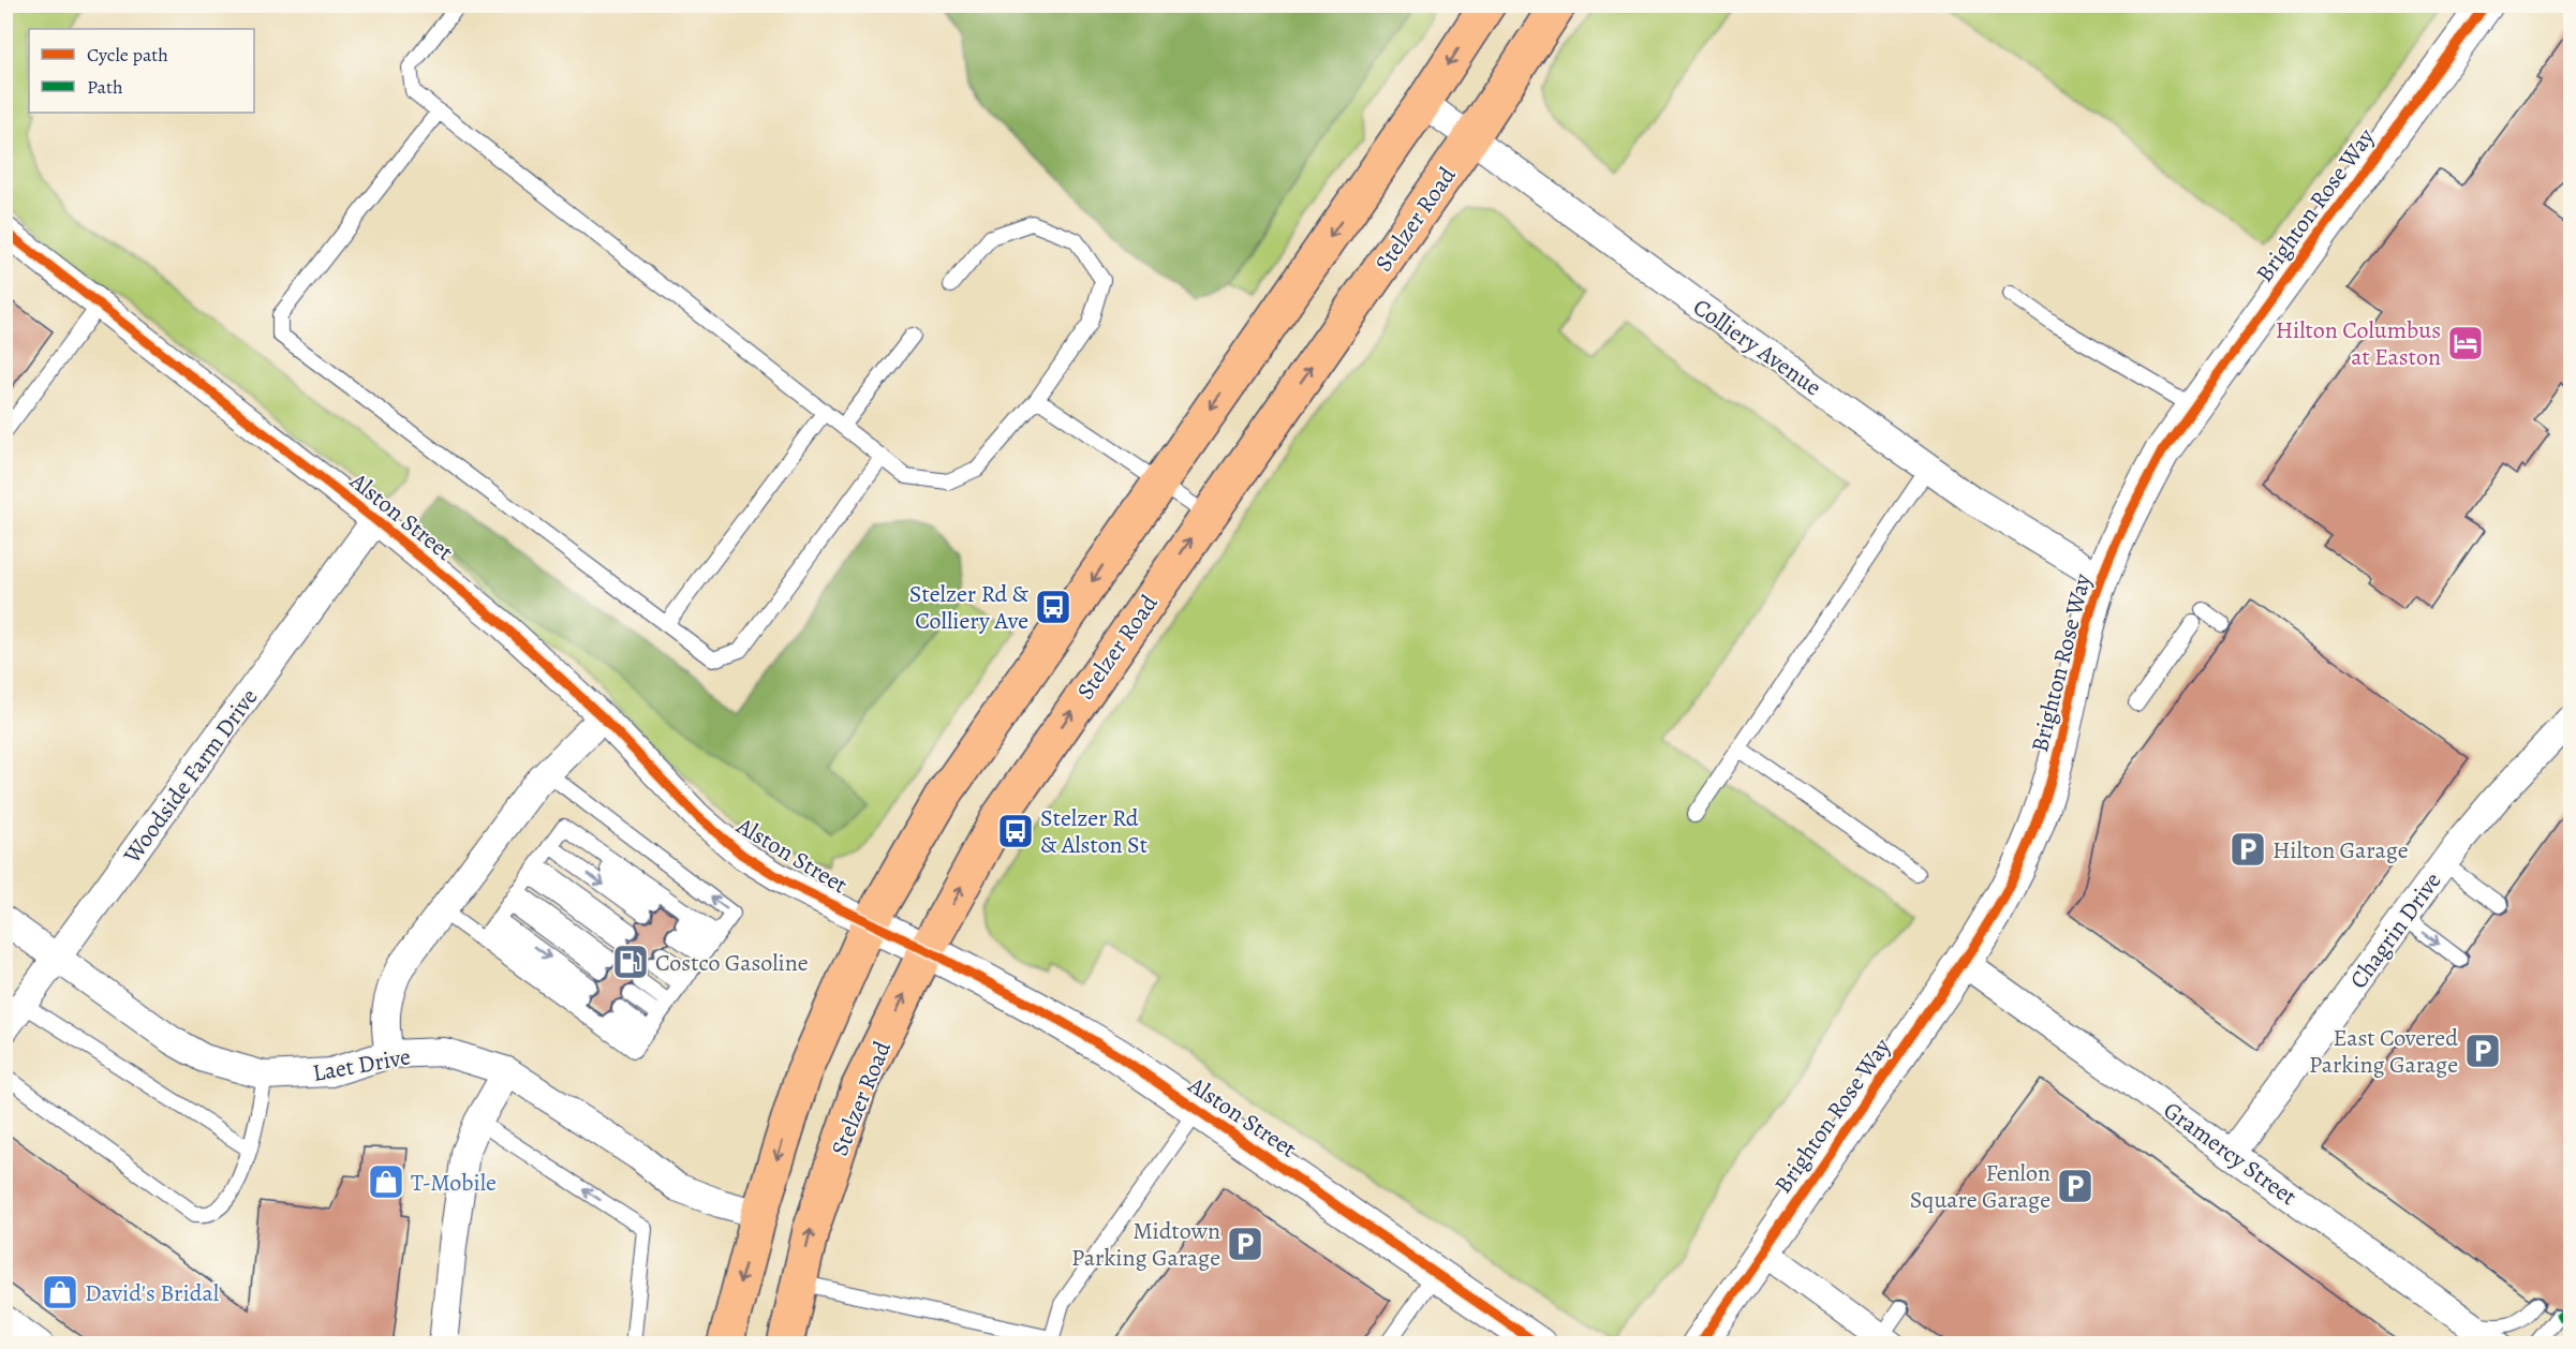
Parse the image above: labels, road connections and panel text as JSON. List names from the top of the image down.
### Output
{
  "streets": {
    "main road": ["Stelzer Road"],
    "street": [
      "Brighton Rose Way",
      "Colliery Avenue",
      "Alston Street",
      "Woodside Farm Drive",
      "Chagrin Drive",
      "Laet Drive",
      "Gramercy Street"
    ]
  },
  "crossings": [
    ["Brighton Rose Way", "Colliery Avenue"],
    ["Brighton Rose Way", "Gramercy Street"],
    ["Stelzer Road", "Colliery Avenue"],
    ["Stelzer Road", "Alston Street"],
    ["Alston Street", "Woodside Farm Drive"],
    ["Woodside Farm Drive", "Laet Drive"],
    ["Chagrin Drive", "Gramercy Street"]
  ],
  "places": {
    "hotel": ["Hilton Columbus at Easton"],
    "bus stop": ["Stelzer Rd & Colliery Ave", "Stelzer Rd & Alston St"],
    "parking": [
      "Hilton Garage",
      "East Covered Parking Garage",
      "Fenlon Square Garage",
      "Midtown Parking Garage"
    ],
    "fuel station": ["Costco Gasoline"],
    "shop": ["T-Mobile", "David's Bridal"]
  },
  "legend": ["Cycle path", "Path"]
}
